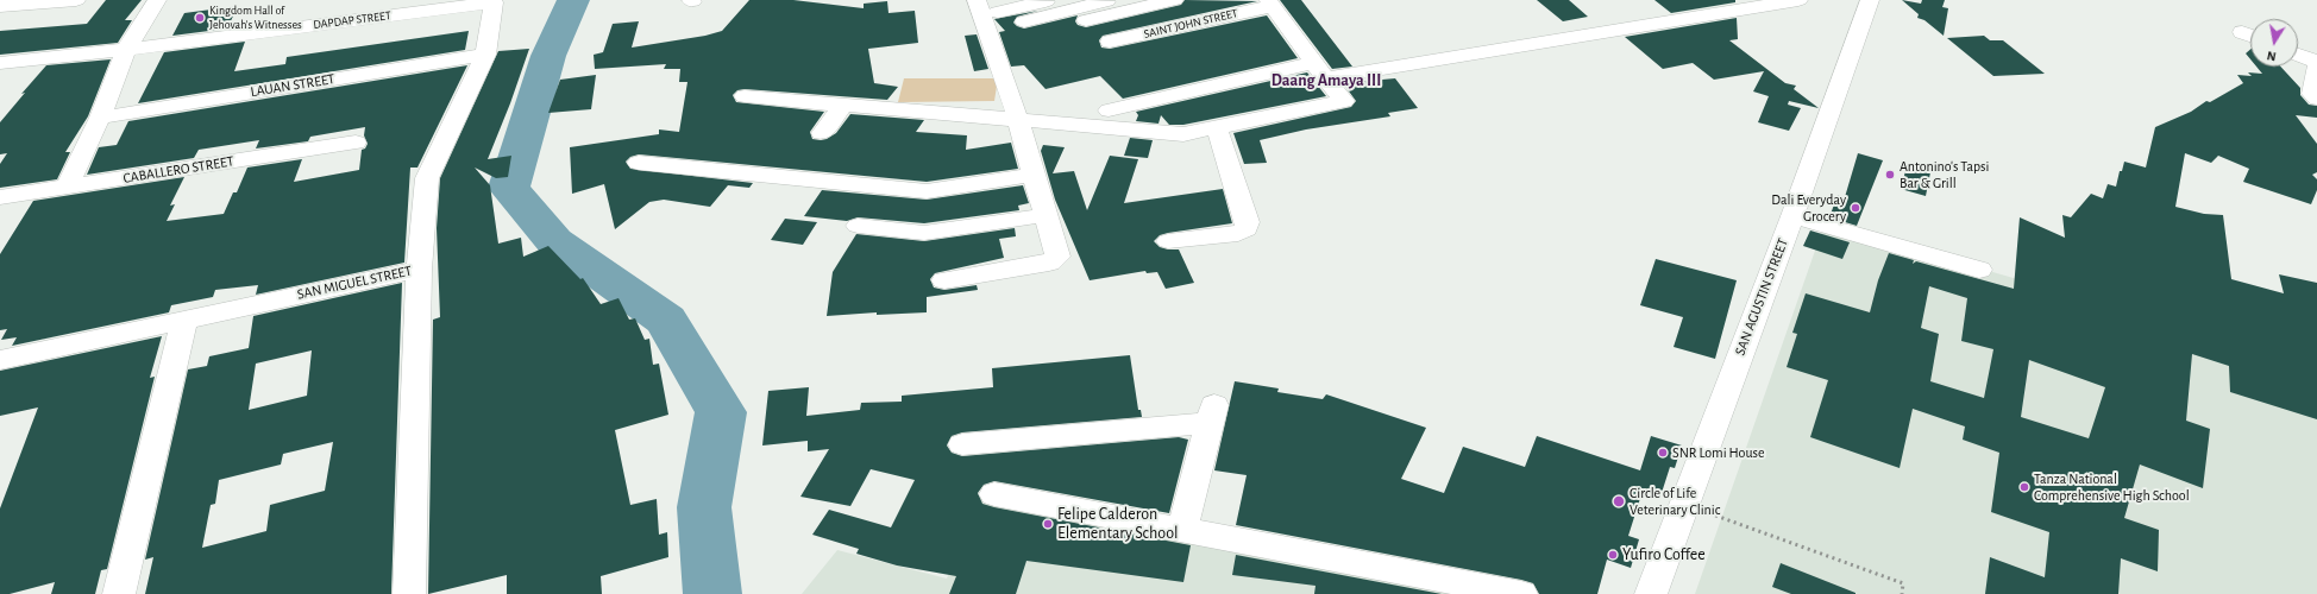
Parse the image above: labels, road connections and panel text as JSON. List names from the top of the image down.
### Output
{
  "streets": {
    "street": [
      "DAPDAP STREET",
      "SAINT JOHN STREET",
      "LAUAN STREET",
      "CABALLERO STREET",
      "SAN MIGUEL STREET",
      "SAN AGUSTIN STREET"
    ]
  },
  "crossings": [
    ["DAPDAP STREET", "LAUAN STREET"]
  ],
  "districts": ["Daang Amaya III"],
  "places": [
    "Kingdom Hall of Jehovah's Witnesses",
    "Antonino's Tapsi Bar & Grill",
    "Dali Everyday Grocery",
    "SNR Lomi House",
    "Tanza National Comprehensive High School",
    "Circle of Life Veterinary Clinic",
    "Felipe Calderon Elementary School",
    "Yufiro Coffee"
  ],
  "north": "bottom"
}
